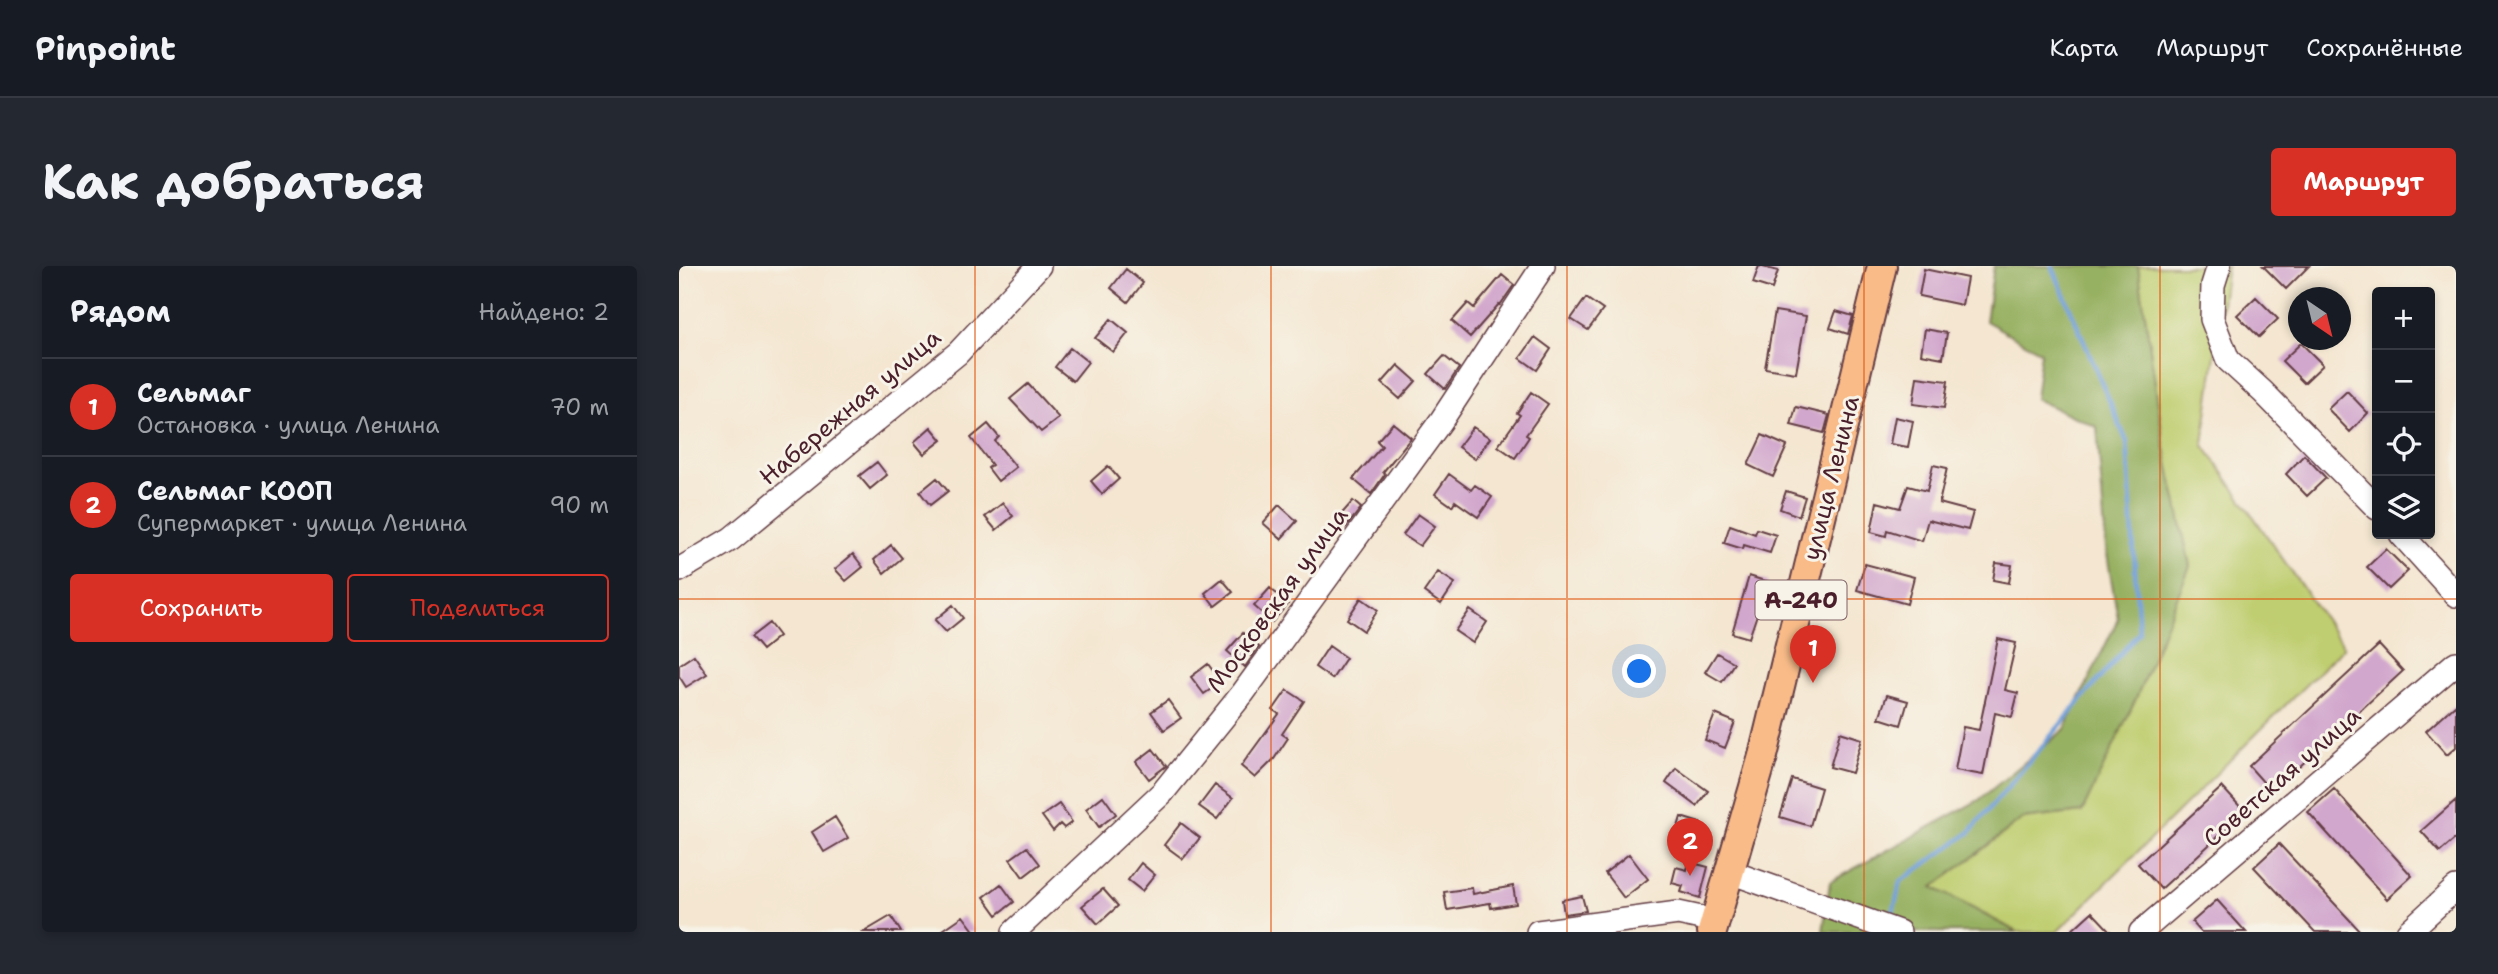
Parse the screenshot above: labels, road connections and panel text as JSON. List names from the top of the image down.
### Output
{
  "streets": {
    "main road": ["улица Ленина", "А-240"],
    "street": ["Набережная улица", "Московская улица", "Советская улица"]
  },
  "north": "bottom right",
  "page": {
    "header": "Pinpoint",
    "nav": ["Карта", "Маршрут", "Сохранённые"],
    "buttons": [
      "Маршрут",
      ["Сохранить", "Поделиться"]
    ],
    "title": "Как добраться",
    "heading": ["Рядом", "Найдено: 2"],
    "map_buttons": ["+", "−"],
    "list": [
      {
        "mark": "1",
        "name": "Сельмаг",
        "note": "Остановка · улица Ленина",
        "value": "70 m"
      },
      {
        "mark": "2",
        "name": "Сельмаг КООП",
        "note": "Супермаркет · улица Ленина",
        "value": "90 m"
      }
    ],
    "pins": ["1", "2"]
  }
}
